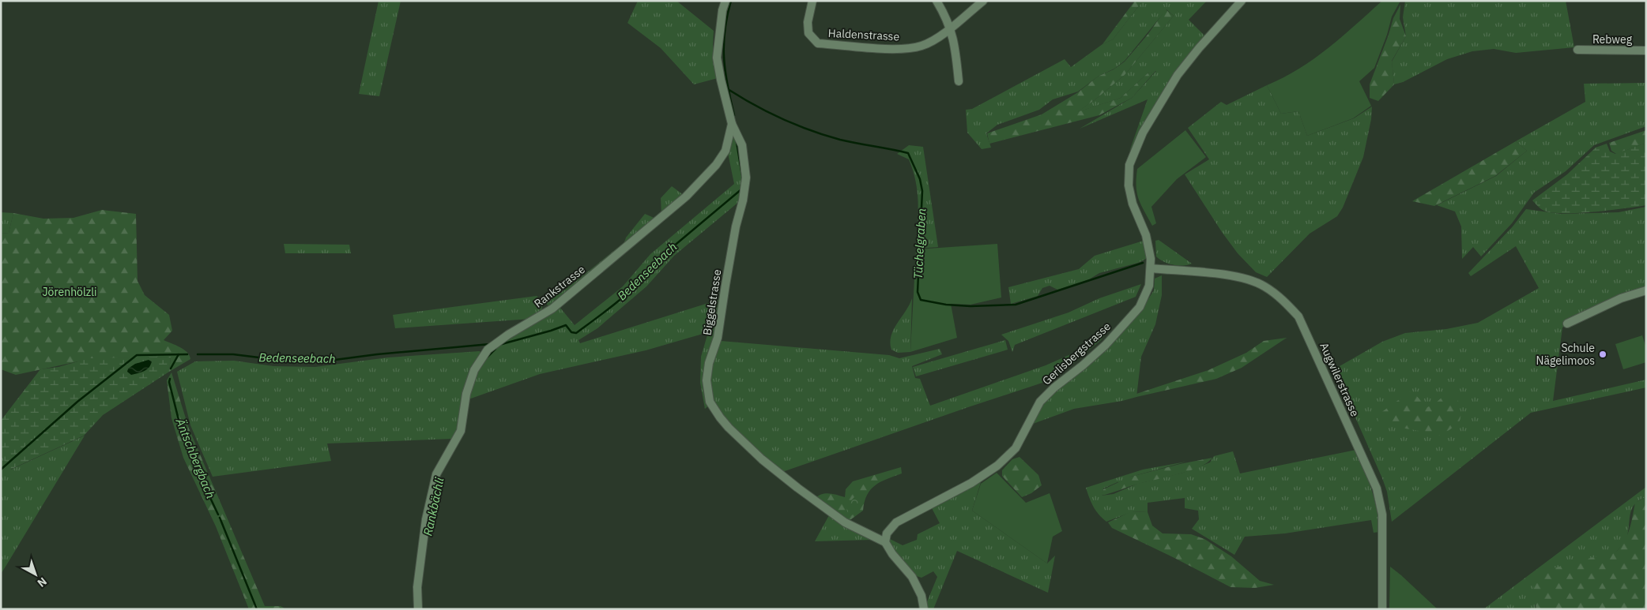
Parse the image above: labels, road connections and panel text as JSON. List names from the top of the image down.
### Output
{
  "streets": {
    "street": [
      "Haldenstrasse",
      "Rebweg",
      "Rankstrasse",
      "Biggelstrasse",
      "Gerlisbergstrasse",
      "Augwilerstrasse"
    ]
  },
  "crossings": [
    ["Rankstrasse", "Biggelstrasse"],
    ["Biggelstrasse", "Gerlisbergstrasse"],
    ["Gerlisbergstrasse", "Augwilerstrasse"]
  ],
  "water": [
    "Tüchelgraben",
    "Bedenseebach",
    "Äntschbergbach",
    "Rankbächli"
  ],
  "parks": ["Jörenhölzli"],
  "places": ["Schule Nägelimoos"],
  "north": "bottom right"
}
